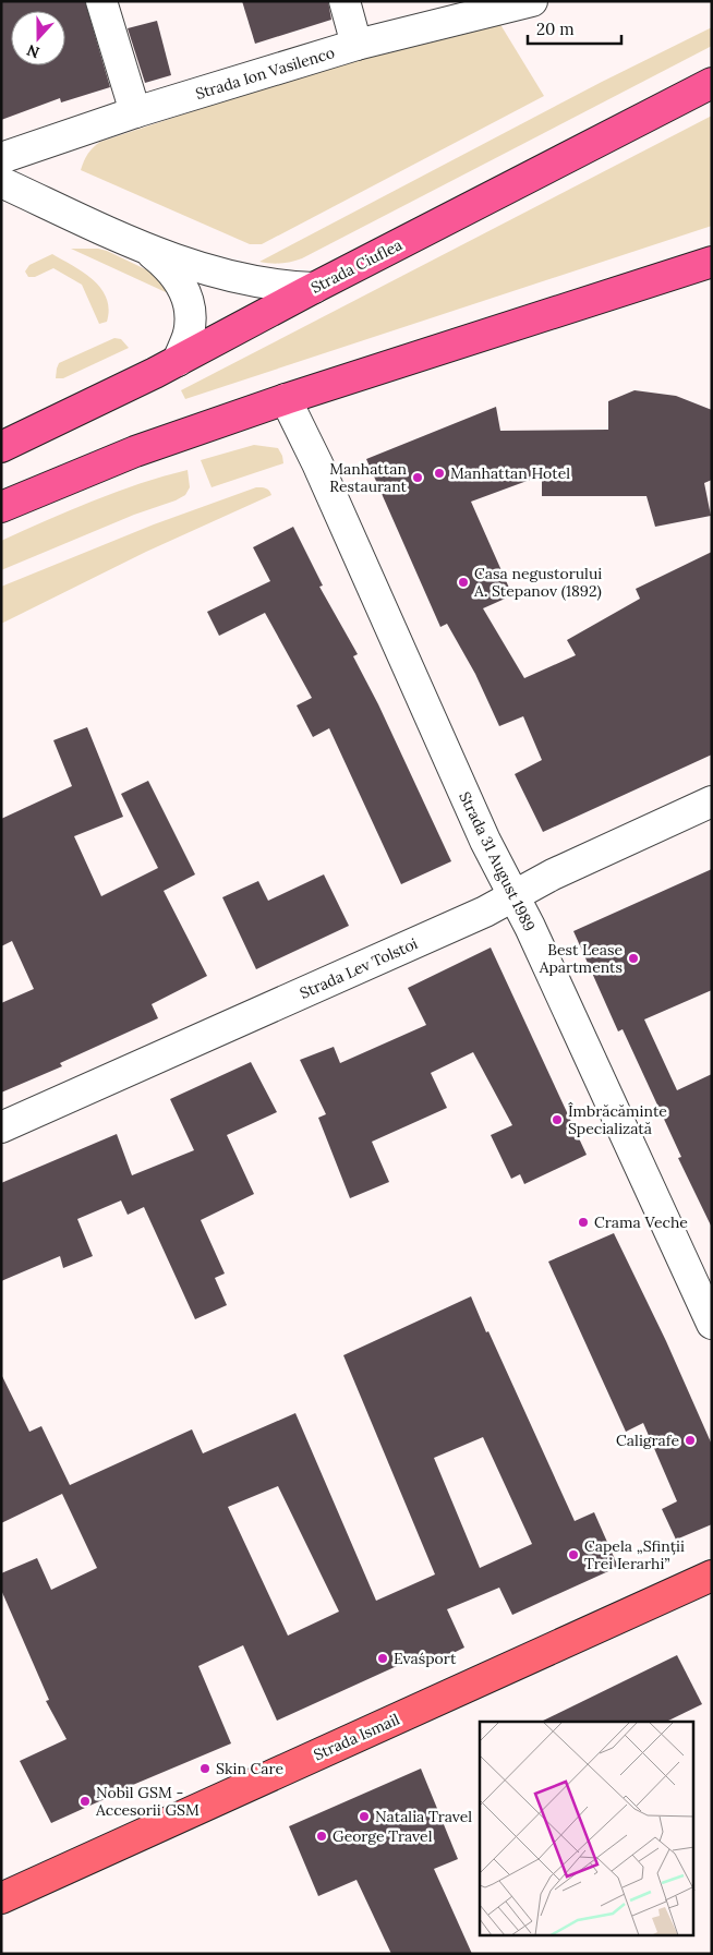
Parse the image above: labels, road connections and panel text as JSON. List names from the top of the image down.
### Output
{
  "streets": {
    "highway": ["Strada Ciuflea"],
    "main road": ["Strada Ismail"],
    "street": ["Strada Ion Vasilenco", "Strada 31 August 1989", "Strada Lev Tolstoi"]
  },
  "crossings": [
    ["Strada 31 August 1989", "Strada Lev Tolstoi"]
  ],
  "places": [
    "Manhattan Hotel",
    "Manhattan Restaurant",
    "Casa negustorului A. Stepanov (1892)",
    "Best Lease Apartments",
    "Îmbrăcăminte Specializată",
    "Crama Veche",
    "Caligrafe",
    "Capela „Sfinții Trei Ierarhi”",
    "Evaśport",
    "Skin Care",
    "Nobil GSM - Accesorii GSM",
    "Natalia Travel",
    "George Travel"
  ],
  "scale_bar": "20 m",
  "north": "bottom"
}
